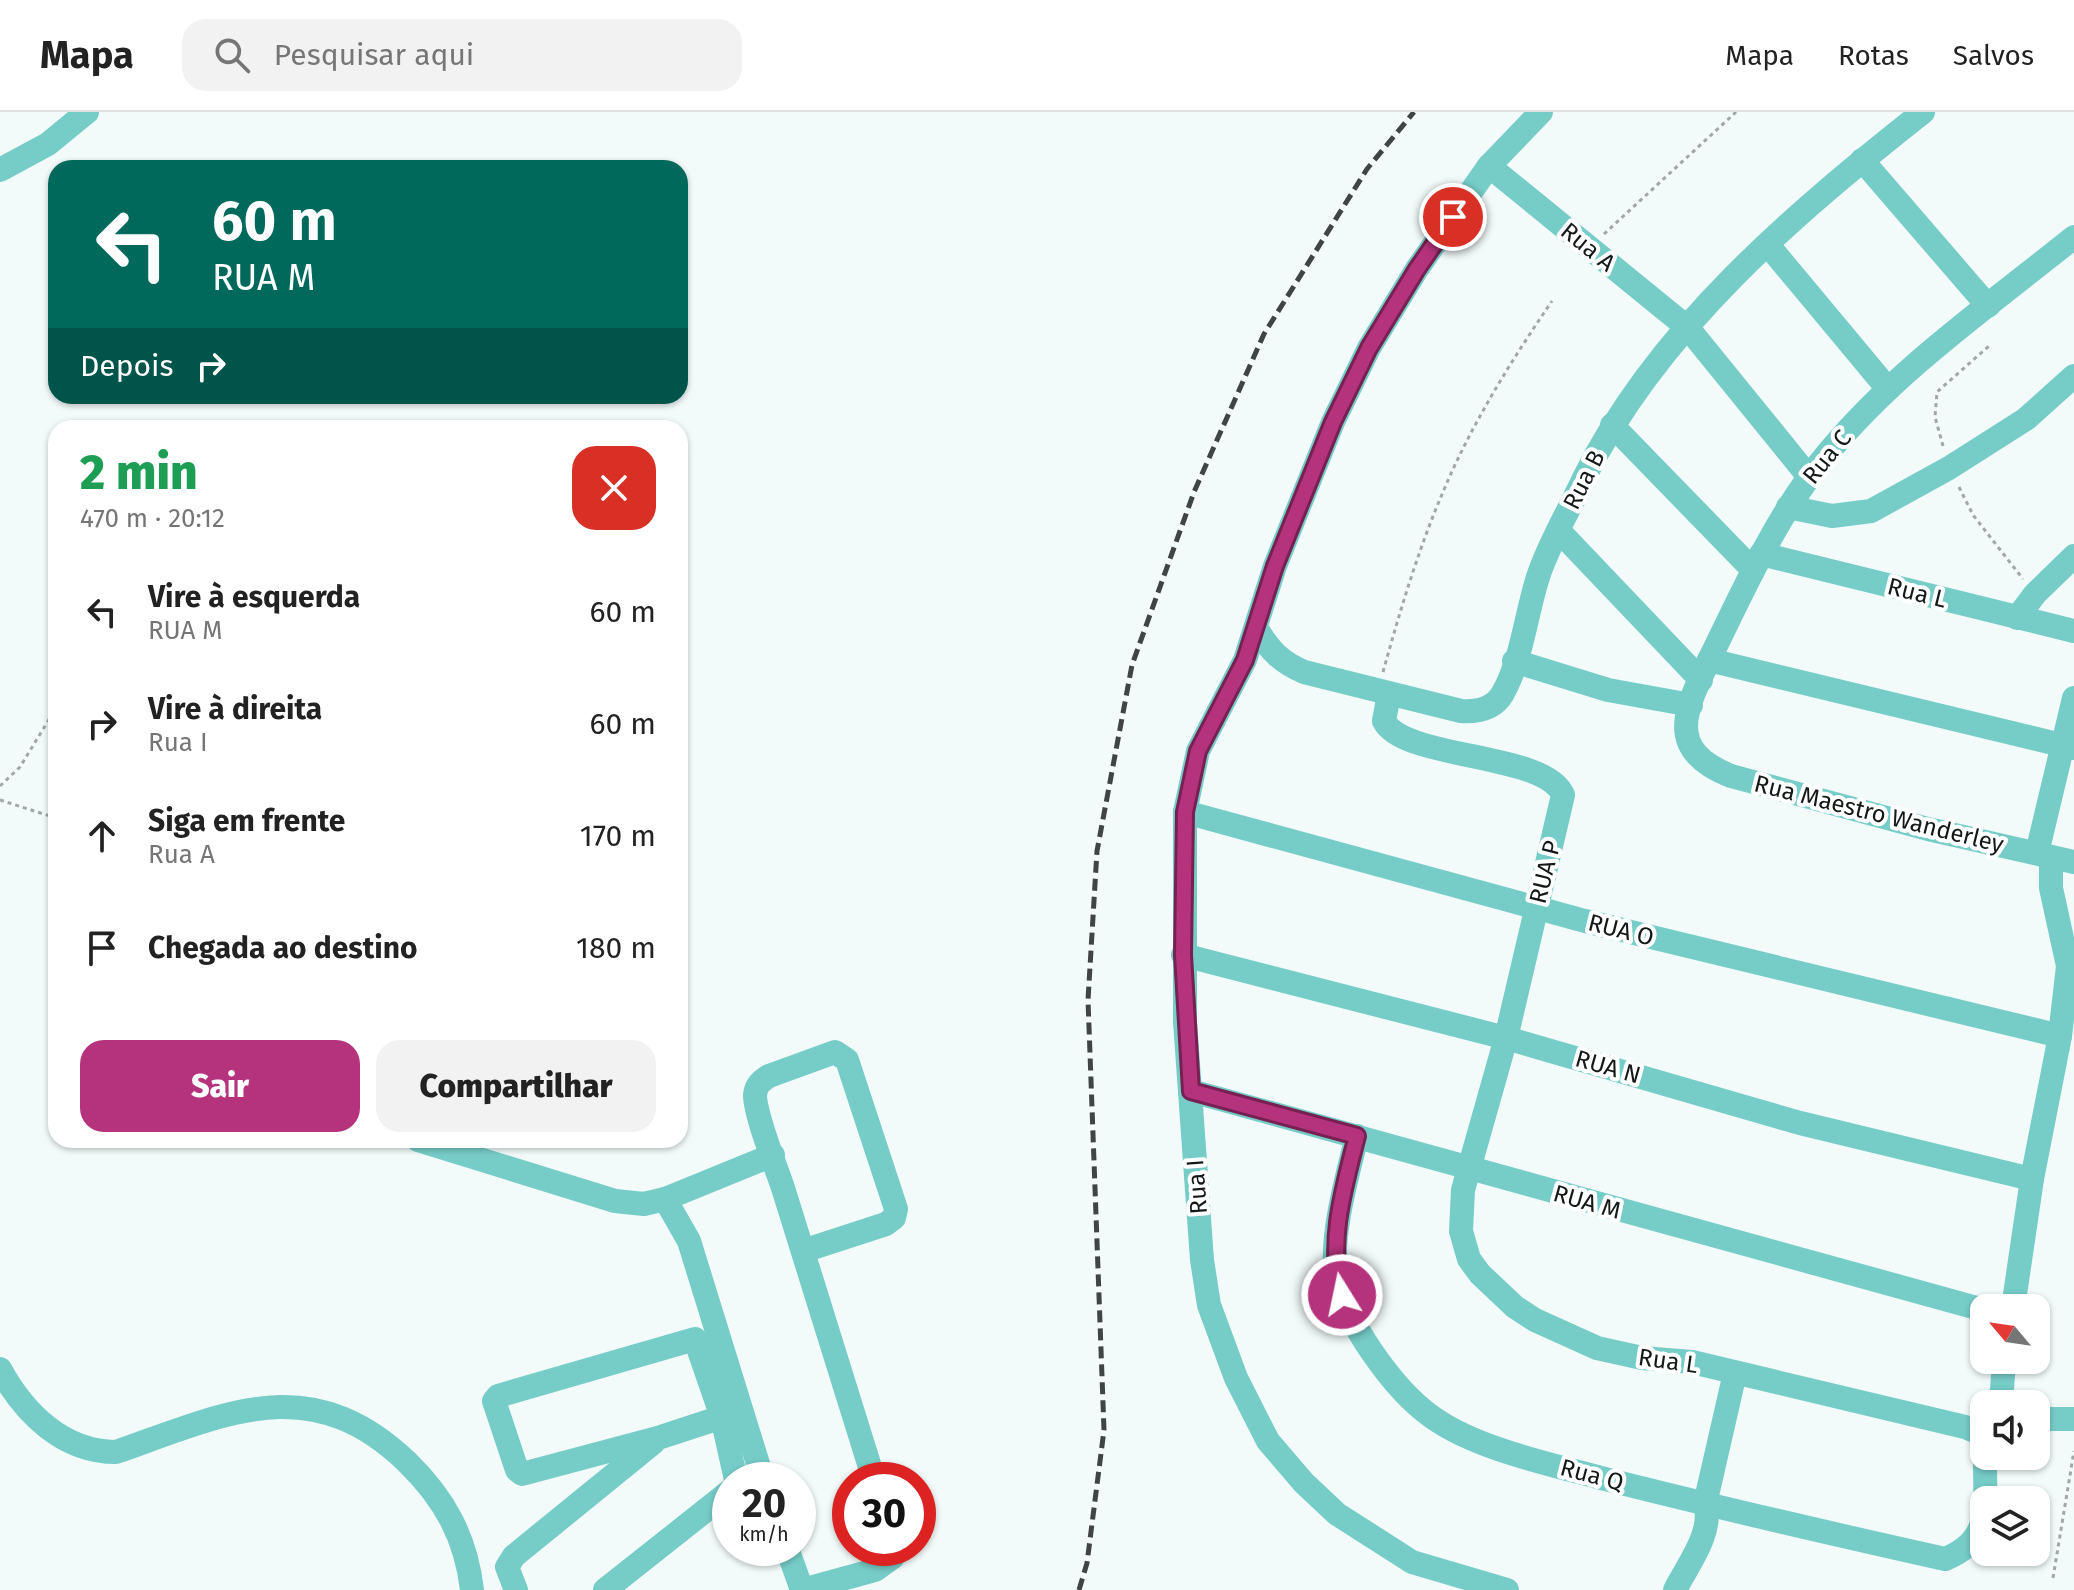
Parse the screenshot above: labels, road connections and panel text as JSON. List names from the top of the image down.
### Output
{
  "streets": {
    "street": [
      "Rua A",
      "Rua C",
      "Rua B",
      "Rua L",
      "Rua Maestro Wanderley",
      "RUA P",
      "RUA O",
      "RUA N",
      "Rua I",
      "RUA M",
      "Rua Q"
    ]
  },
  "crossings": [
    ["Rua A", "Rua C"],
    ["Rua A", "Rua B"],
    ["Rua C", "Rua L"],
    ["Rua C", "Rua Maestro Wanderley"],
    ["Rua B", "RUA P"],
    ["Rua B", "Rua I"],
    ["Rua L", "RUA P"],
    ["Rua L", "RUA M"],
    ["RUA P", "RUA O"],
    ["RUA P", "RUA N"],
    ["RUA P", "RUA M"],
    ["RUA O", "Rua I"],
    ["RUA N", "Rua I"],
    ["Rua I", "RUA M"],
    ["RUA M", "Rua Q"]
  ],
  "north": "top left",
  "page": {
    "header": "Mapa",
    "search": "Pesquisar aqui",
    "nav": ["Mapa", "Rotas", "Salvos"],
    "turn": ["60 m", "RUA M"],
    "then": "Depois",
    "heading": ["2 min", "470 m · 20:12"],
    "list": [
      {
        "name": "Vire à esquerda",
        "note": "RUA M",
        "value": "60 m"
      },
      {
        "name": "Vire à direita",
        "note": "Rua I",
        "value": "60 m"
      },
      {
        "name": "Siga em frente",
        "note": "Rua A",
        "value": "170 m"
      },
      {
        "name": "Chegada ao destino",
        "value": "180 m"
      }
    ],
    "buttons": ["Sair", "Compartilhar"],
    "speed": "20 km/h",
    "limit": "30"
  }
}
